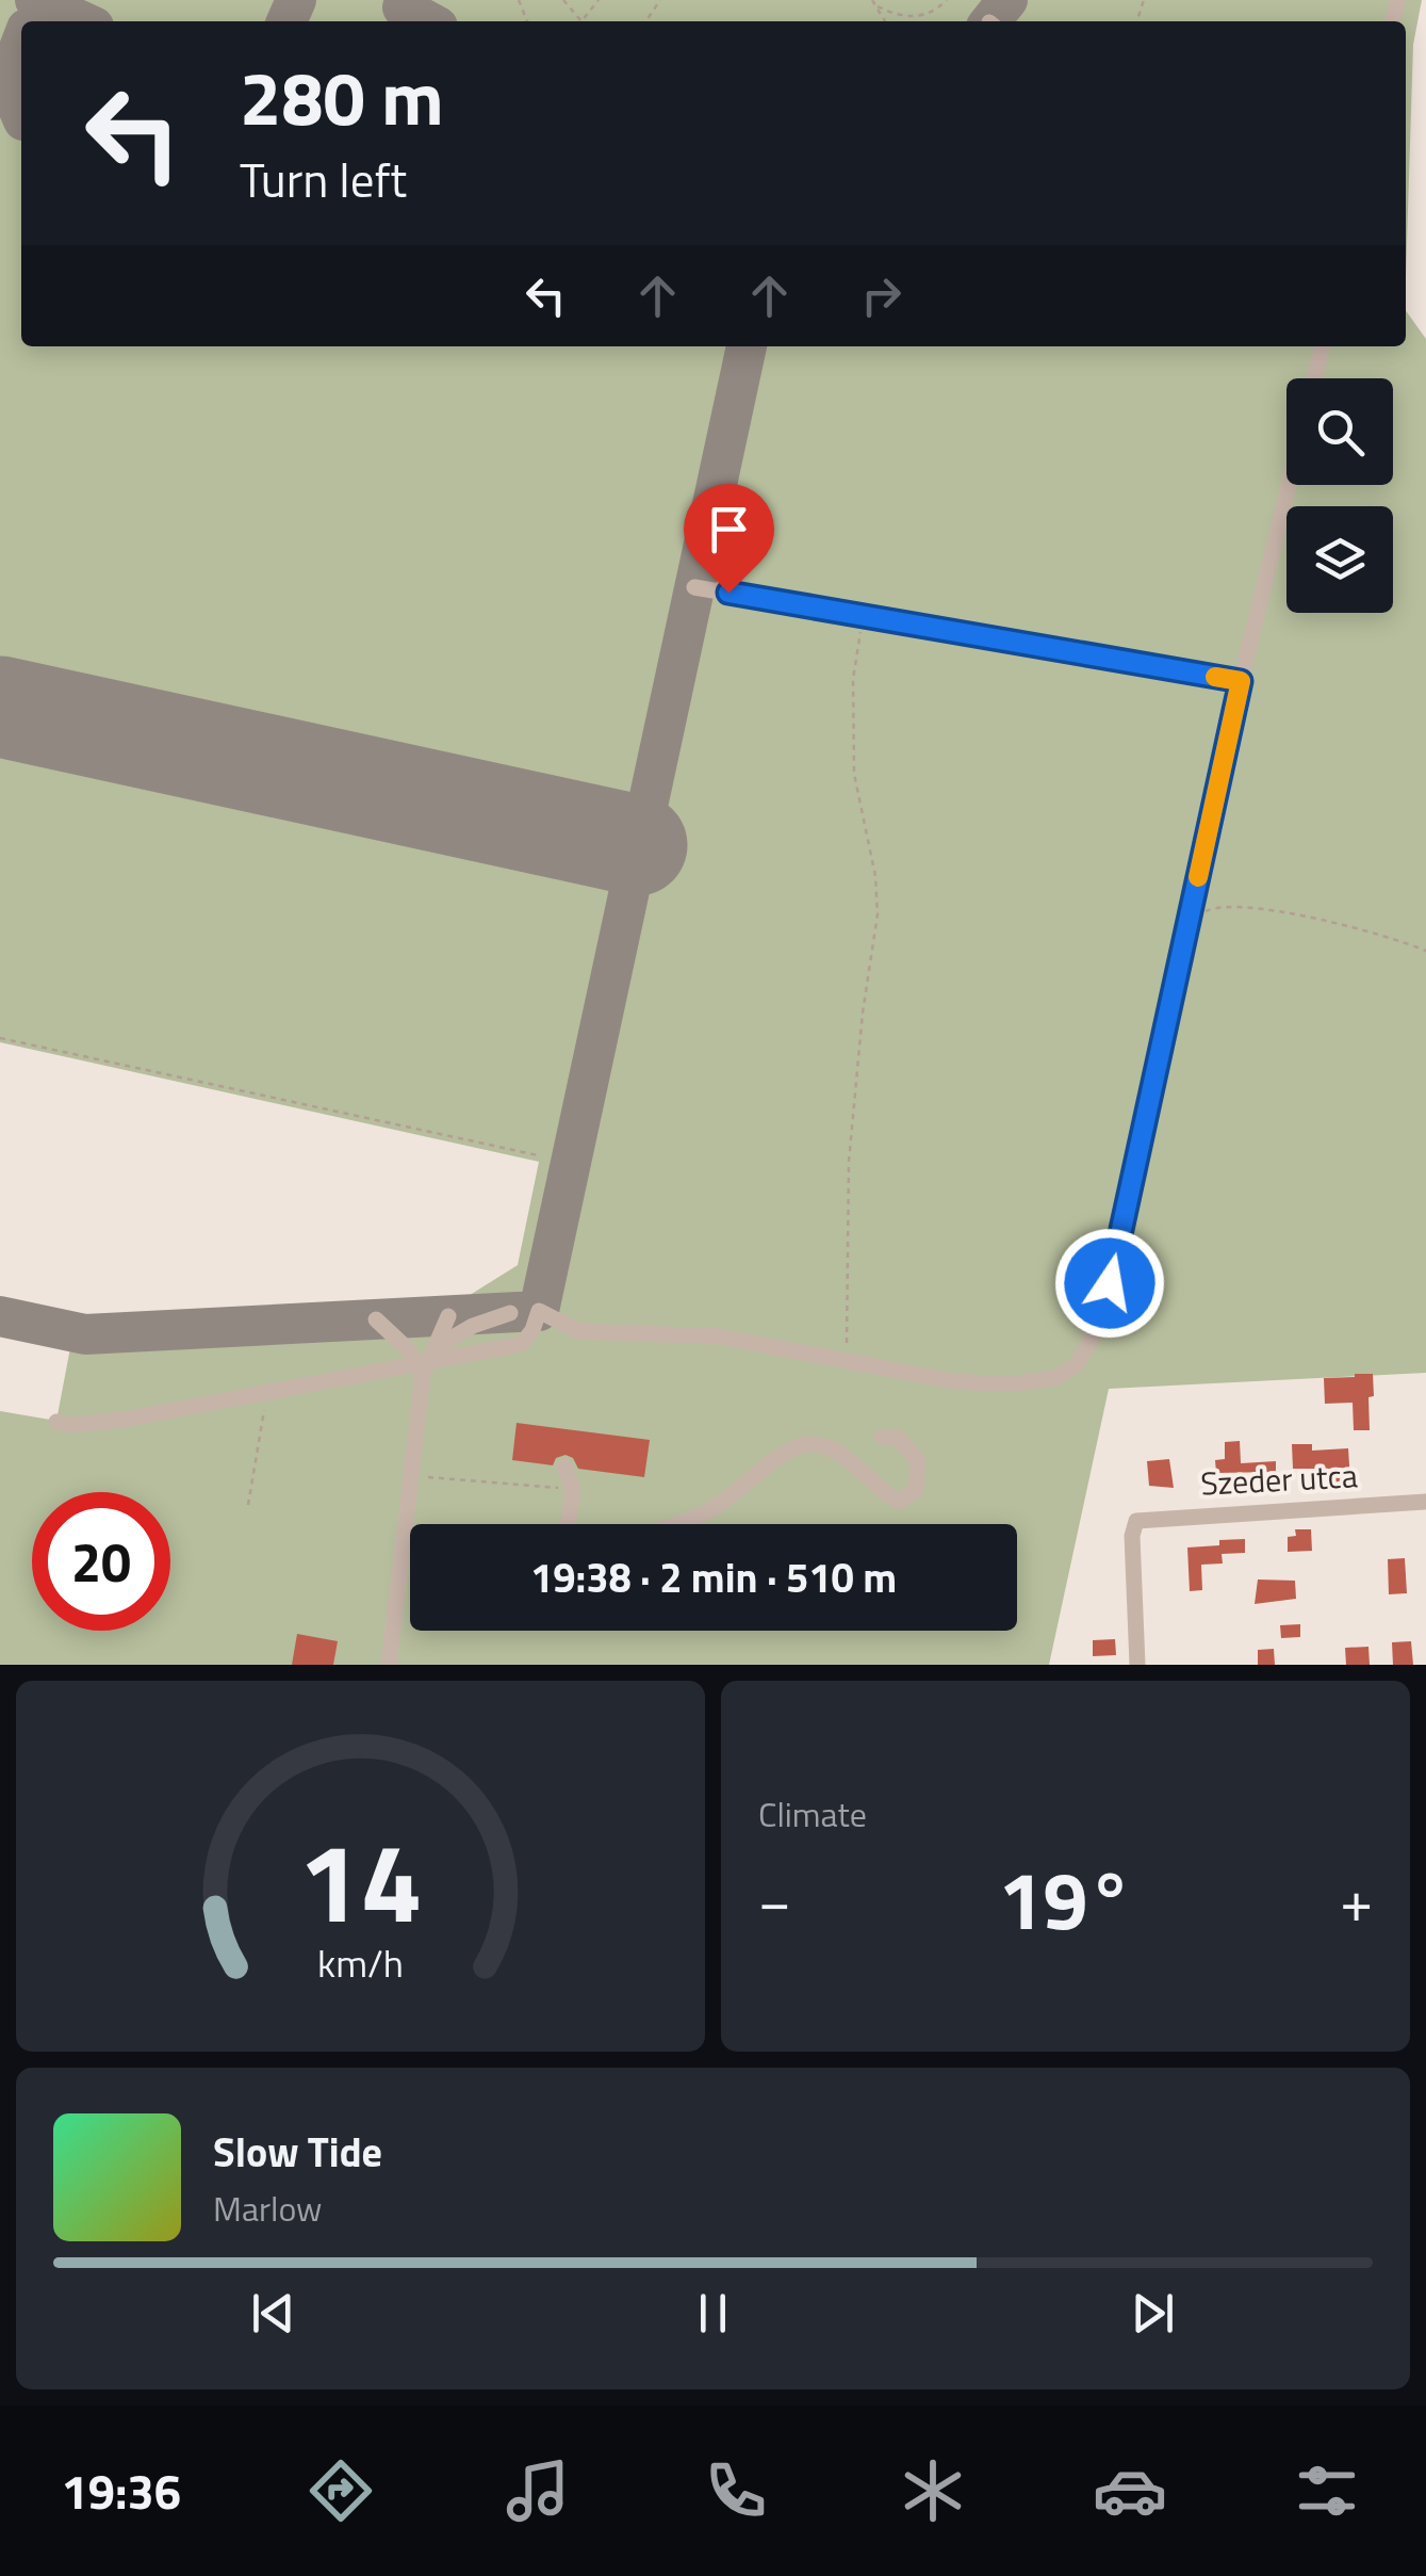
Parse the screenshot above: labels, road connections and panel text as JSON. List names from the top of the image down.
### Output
{
  "streets": {
    "street": ["Szeder utca"]
  },
  "page": {
    "turn": ["280 m", "Turn left"],
    "limit": "20",
    "trip": "19:38 · 2 min · 510 m",
    "tile": "Climate",
    "heat": ["−", "19°", "+"],
    "song": ["Slow Tide", "Marlow"],
    "tabs": "19:36",
    "gauge": ["14", "km/h"]
  }
}
